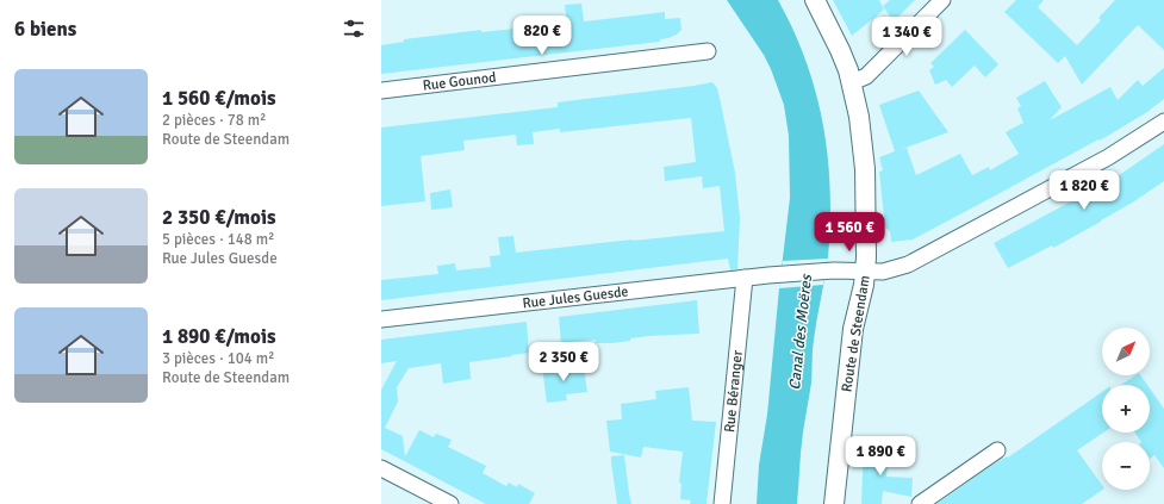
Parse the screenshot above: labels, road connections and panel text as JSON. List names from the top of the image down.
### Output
{
  "streets": {
    "street": [
      "Rue Gounod",
      "Rue Jules Guesde",
      "Route de Steendam",
      "Rue Béranger"
    ]
  },
  "crossings": [
    ["Rue Jules Guesde", "Route de Steendam"],
    ["Rue Jules Guesde", "Rue Béranger"]
  ],
  "water": ["Canal des Moëres"],
  "north": "top right",
  "page": {
    "heading": "6 biens",
    "price": [
      "820 €",
      "1 340 €",
      "1 820 €",
      "1 560 €",
      "2 350 €",
      "1 890 €"
    ],
    "list": [
      {
        "name": "1 560 €/mois",
        "note": "2 pièces · 78 m² · Route de Steendam"
      },
      {
        "name": "2 350 €/mois",
        "note": "5 pièces · 148 m² · Rue Jules Guesde"
      },
      {
        "name": "1 890 €/mois",
        "note": "3 pièces · 104 m² · Route de Steendam"
      }
    ],
    "map_buttons": ["+", "−"]
  }
}
